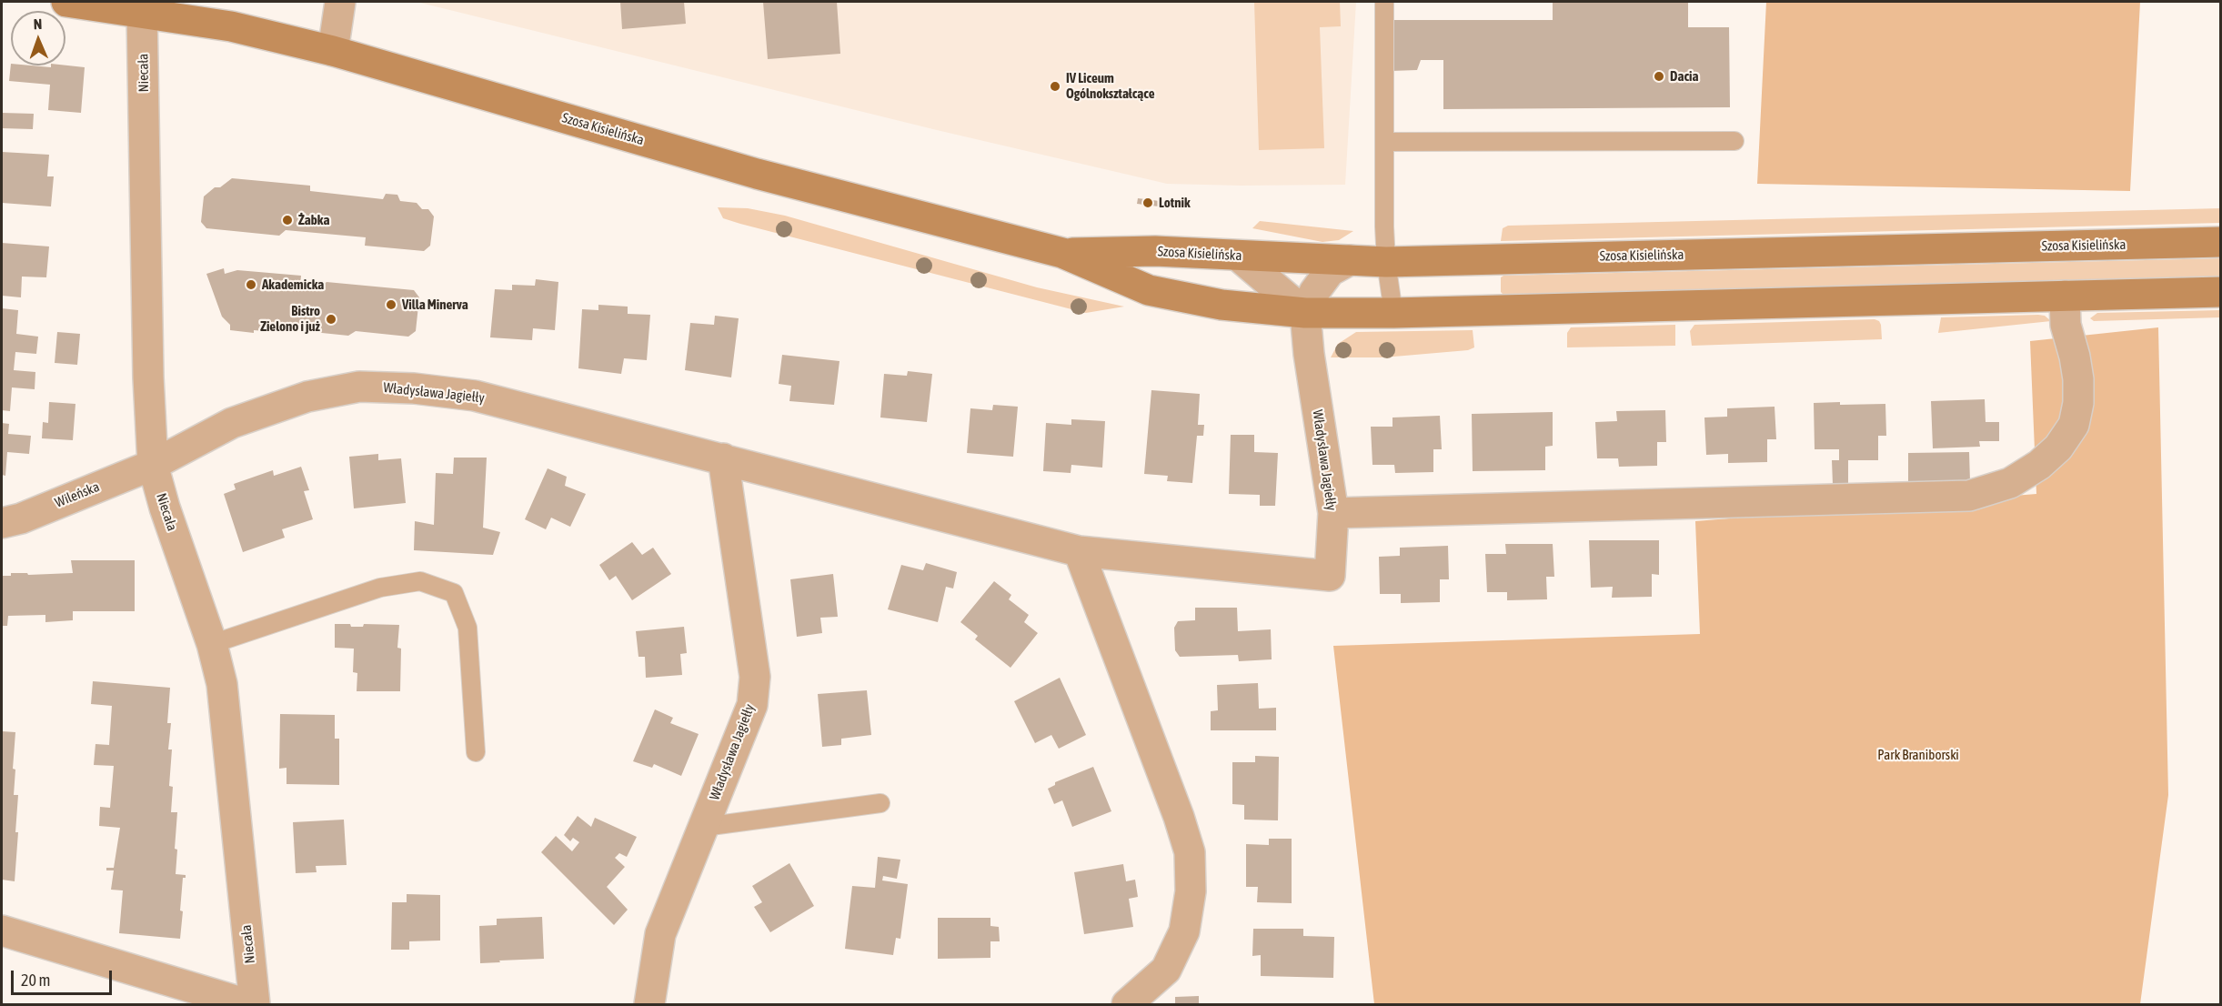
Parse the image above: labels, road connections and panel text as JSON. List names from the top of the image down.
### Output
{
  "streets": {
    "street": [
      "Niecała",
      "Szosa Kisielińska",
      "Władysława Jagiełły",
      "Wileńska"
    ]
  },
  "crossings": [
    ["Niecała", "Szosa Kisielińska"],
    ["Niecała", "Władysława Jagiełły"],
    ["Niecała", "Wileńska"],
    ["Szosa Kisielińska", "Władysława Jagiełły"],
    ["Władysława Jagiełły", "Wileńska"]
  ],
  "parks": ["Park Braniborski"],
  "places": [
    "Dacia",
    "IV Liceum Ogólnokształcące",
    "Lotnik",
    "Żabka",
    "Akademicka",
    "Villa Minerva",
    "Bistro Zielono i już"
  ],
  "scale_bar": "20 m",
  "north": "top"
}
